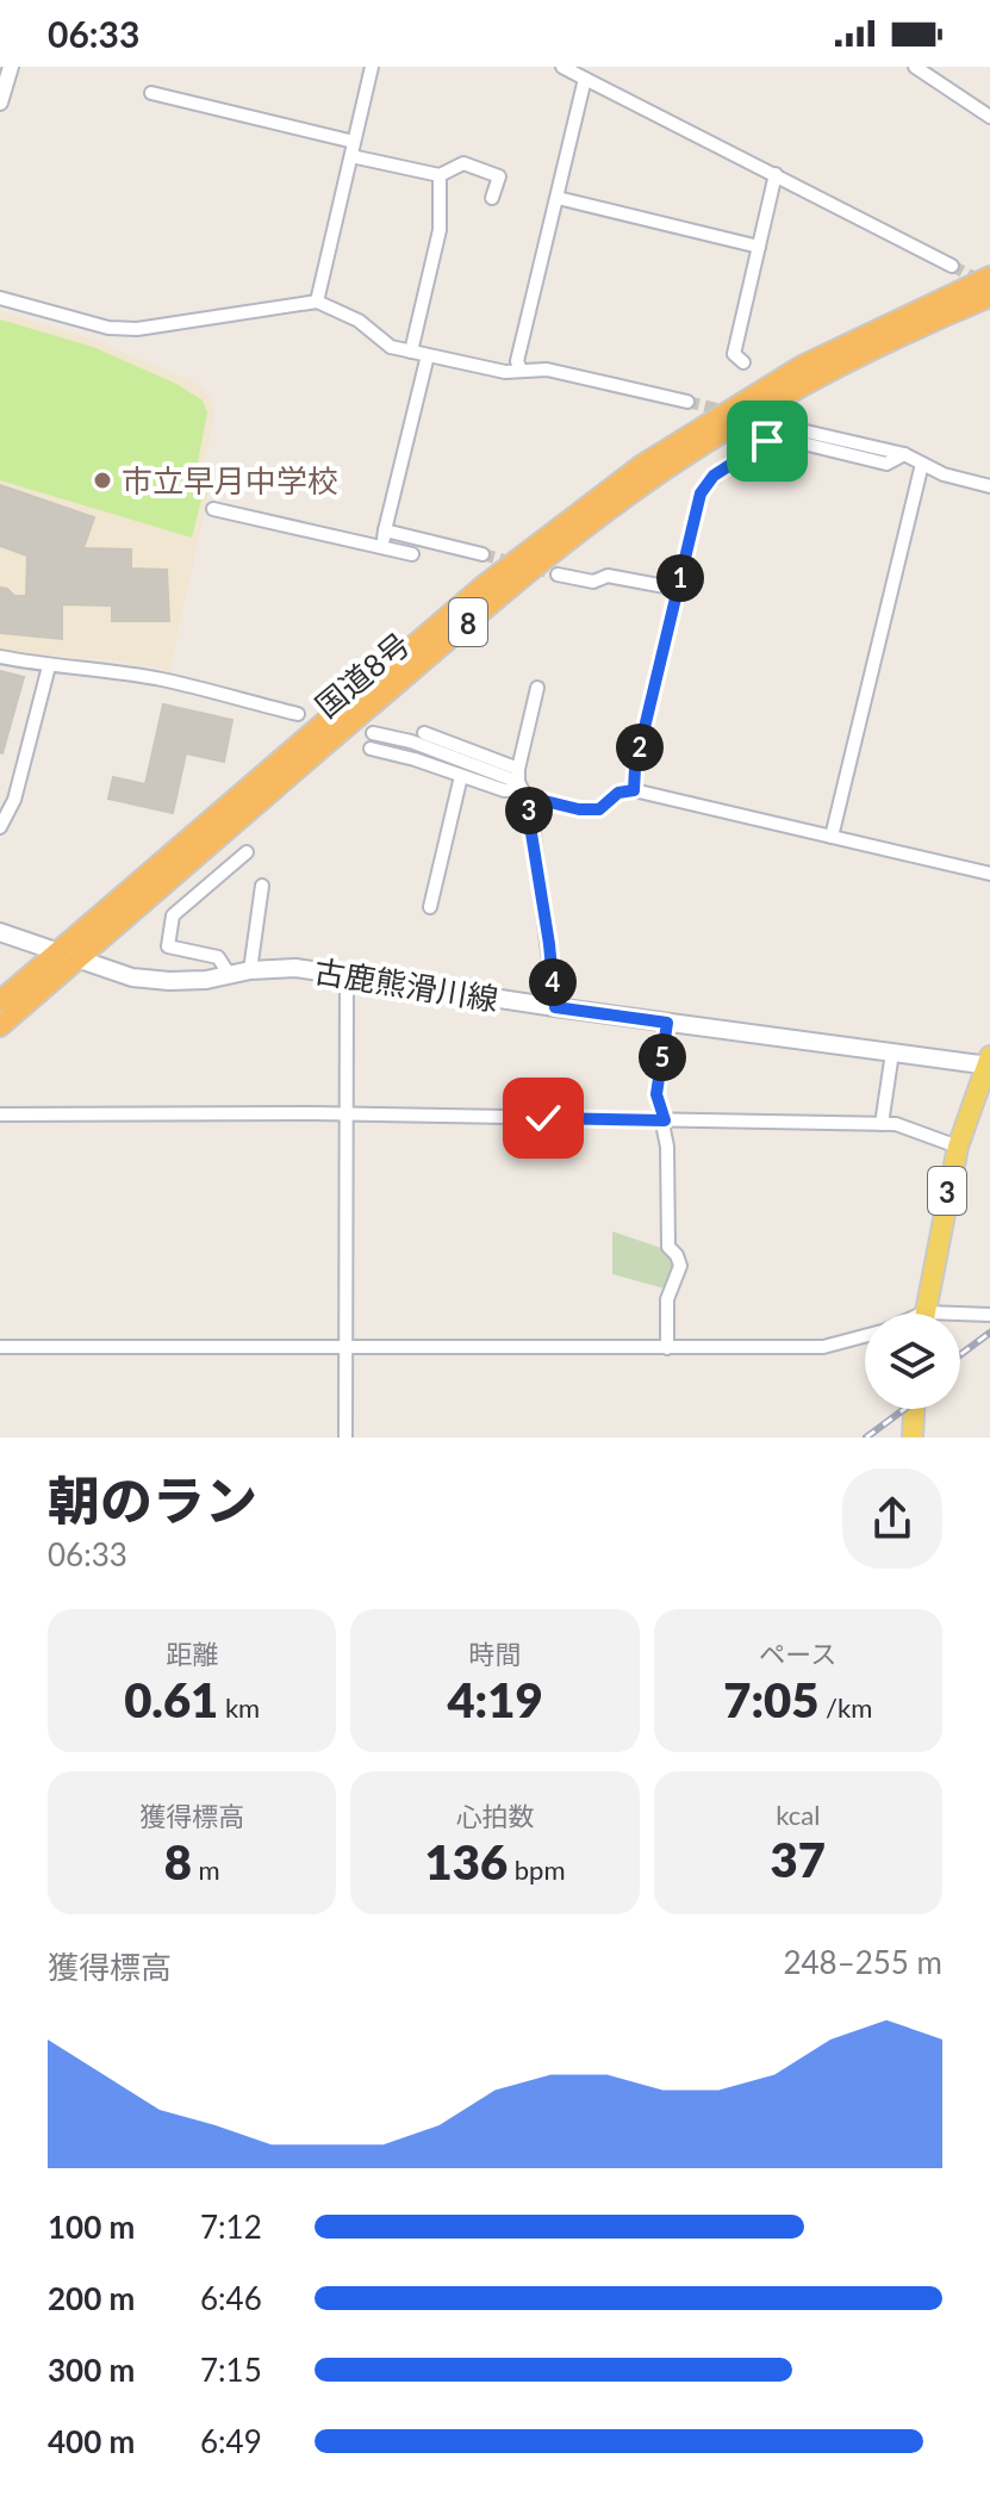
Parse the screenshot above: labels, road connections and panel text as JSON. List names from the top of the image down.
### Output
{
  "streets": {
    "highway": ["8", "国道8号"],
    "main road": ["古鹿熊滑川線", "3"]
  },
  "crossings": [
    ["国道8号", "古鹿熊滑川線"],
    ["古鹿熊滑川線", "3"]
  ],
  "places": ["市立早月中学校"],
  "page": {
    "status": "06:33",
    "pins": [
      "1",
      "2",
      "3",
      "4",
      "5"
    ],
    "heading": ["朝のラン", "06:33"],
    "stats": [
      ["距離", "0.61 km"],
      ["時間", "4:19"],
      ["ペース", "7:05 /km"],
      ["獲得標高", "8 m"],
      ["心拍数", "136 bpm"],
      ["kcal", "37"]
    ],
    "chart": ["獲得標高", "248–255 m"],
    "list": [
      {
        "name": "100 m",
        "note": "7:12"
      },
      {
        "name": "200 m",
        "note": "6:46"
      },
      {
        "name": "300 m",
        "note": "7:15"
      },
      {
        "name": "400 m",
        "note": "6:49"
      }
    ]
  }
}
